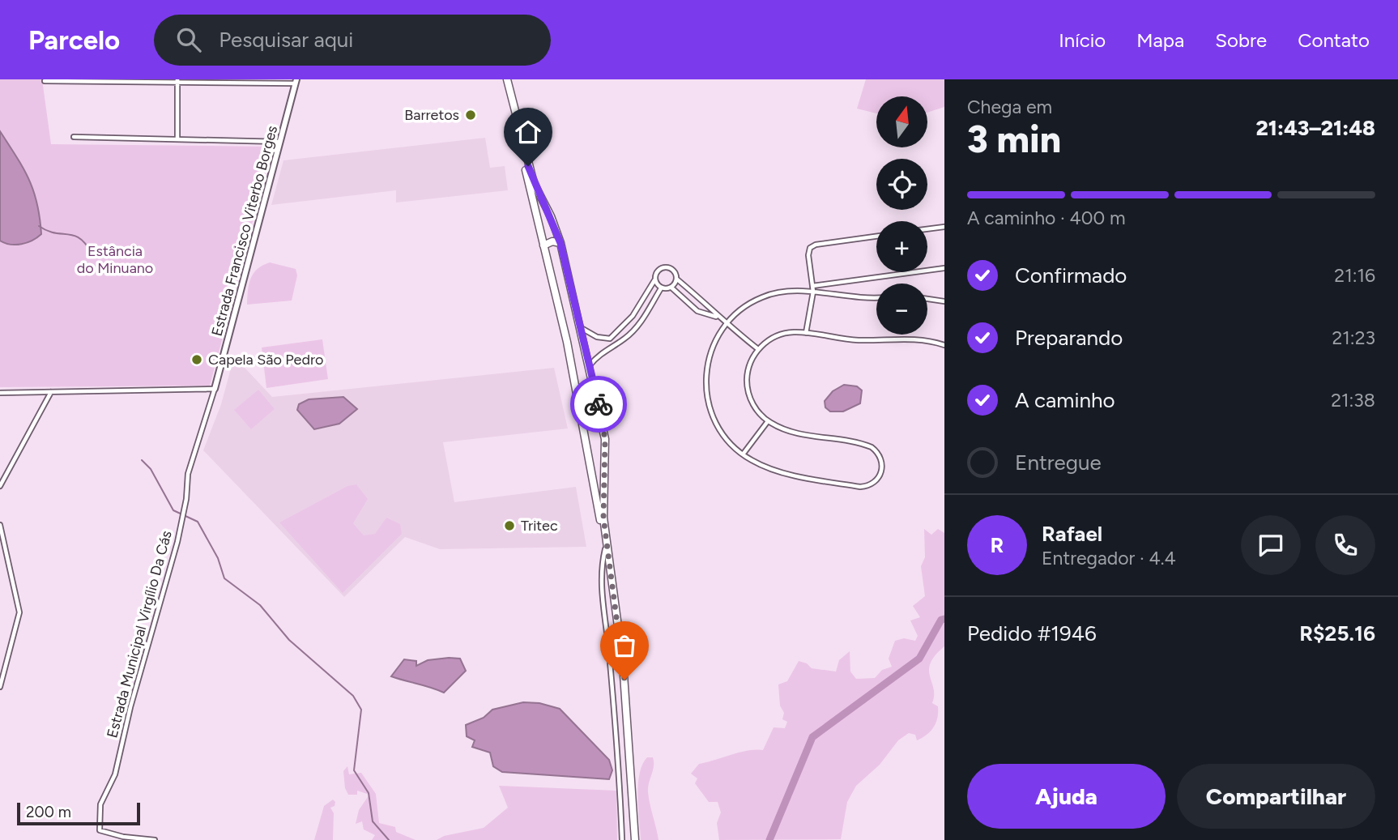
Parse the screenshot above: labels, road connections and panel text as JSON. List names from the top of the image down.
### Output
{
  "streets": {
    "street": ["Estrada Francisco Viterbo Borges", "Estrada Municipal Virgílio Da Cás"]
  },
  "crossings": [
    ["Estrada Francisco Viterbo Borges", "Estrada Municipal Virgílio Da Cás"]
  ],
  "parks": ["Estância do Minuano"],
  "places": ["Barretos", "Capela São Pedro", "Tritec"],
  "scale_bar": "200 m",
  "north": "top",
  "page": {
    "header": "Parcelo",
    "search": "Pesquisar aqui",
    "nav": [
      "Início",
      "Mapa",
      "Sobre",
      "Contato"
    ],
    "heading": ["3 min", "Chega em", "21:43–21:48"],
    "panel": [
      "Rafael",
      "Entregador · 4.4",
      "Pedido #1946",
      "R$25.16"
    ],
    "map_buttons": ["+", "−"],
    "bar": "A caminho · 400 m",
    "list": [
      ["Confirmado", "21:16"],
      ["Preparando", "21:23"],
      ["A caminho", "21:38"],
      "Entregue"
    ],
    "round": "R",
    "buttons": ["Ajuda", "Compartilhar"],
    "scale": "200 m"
  }
}
